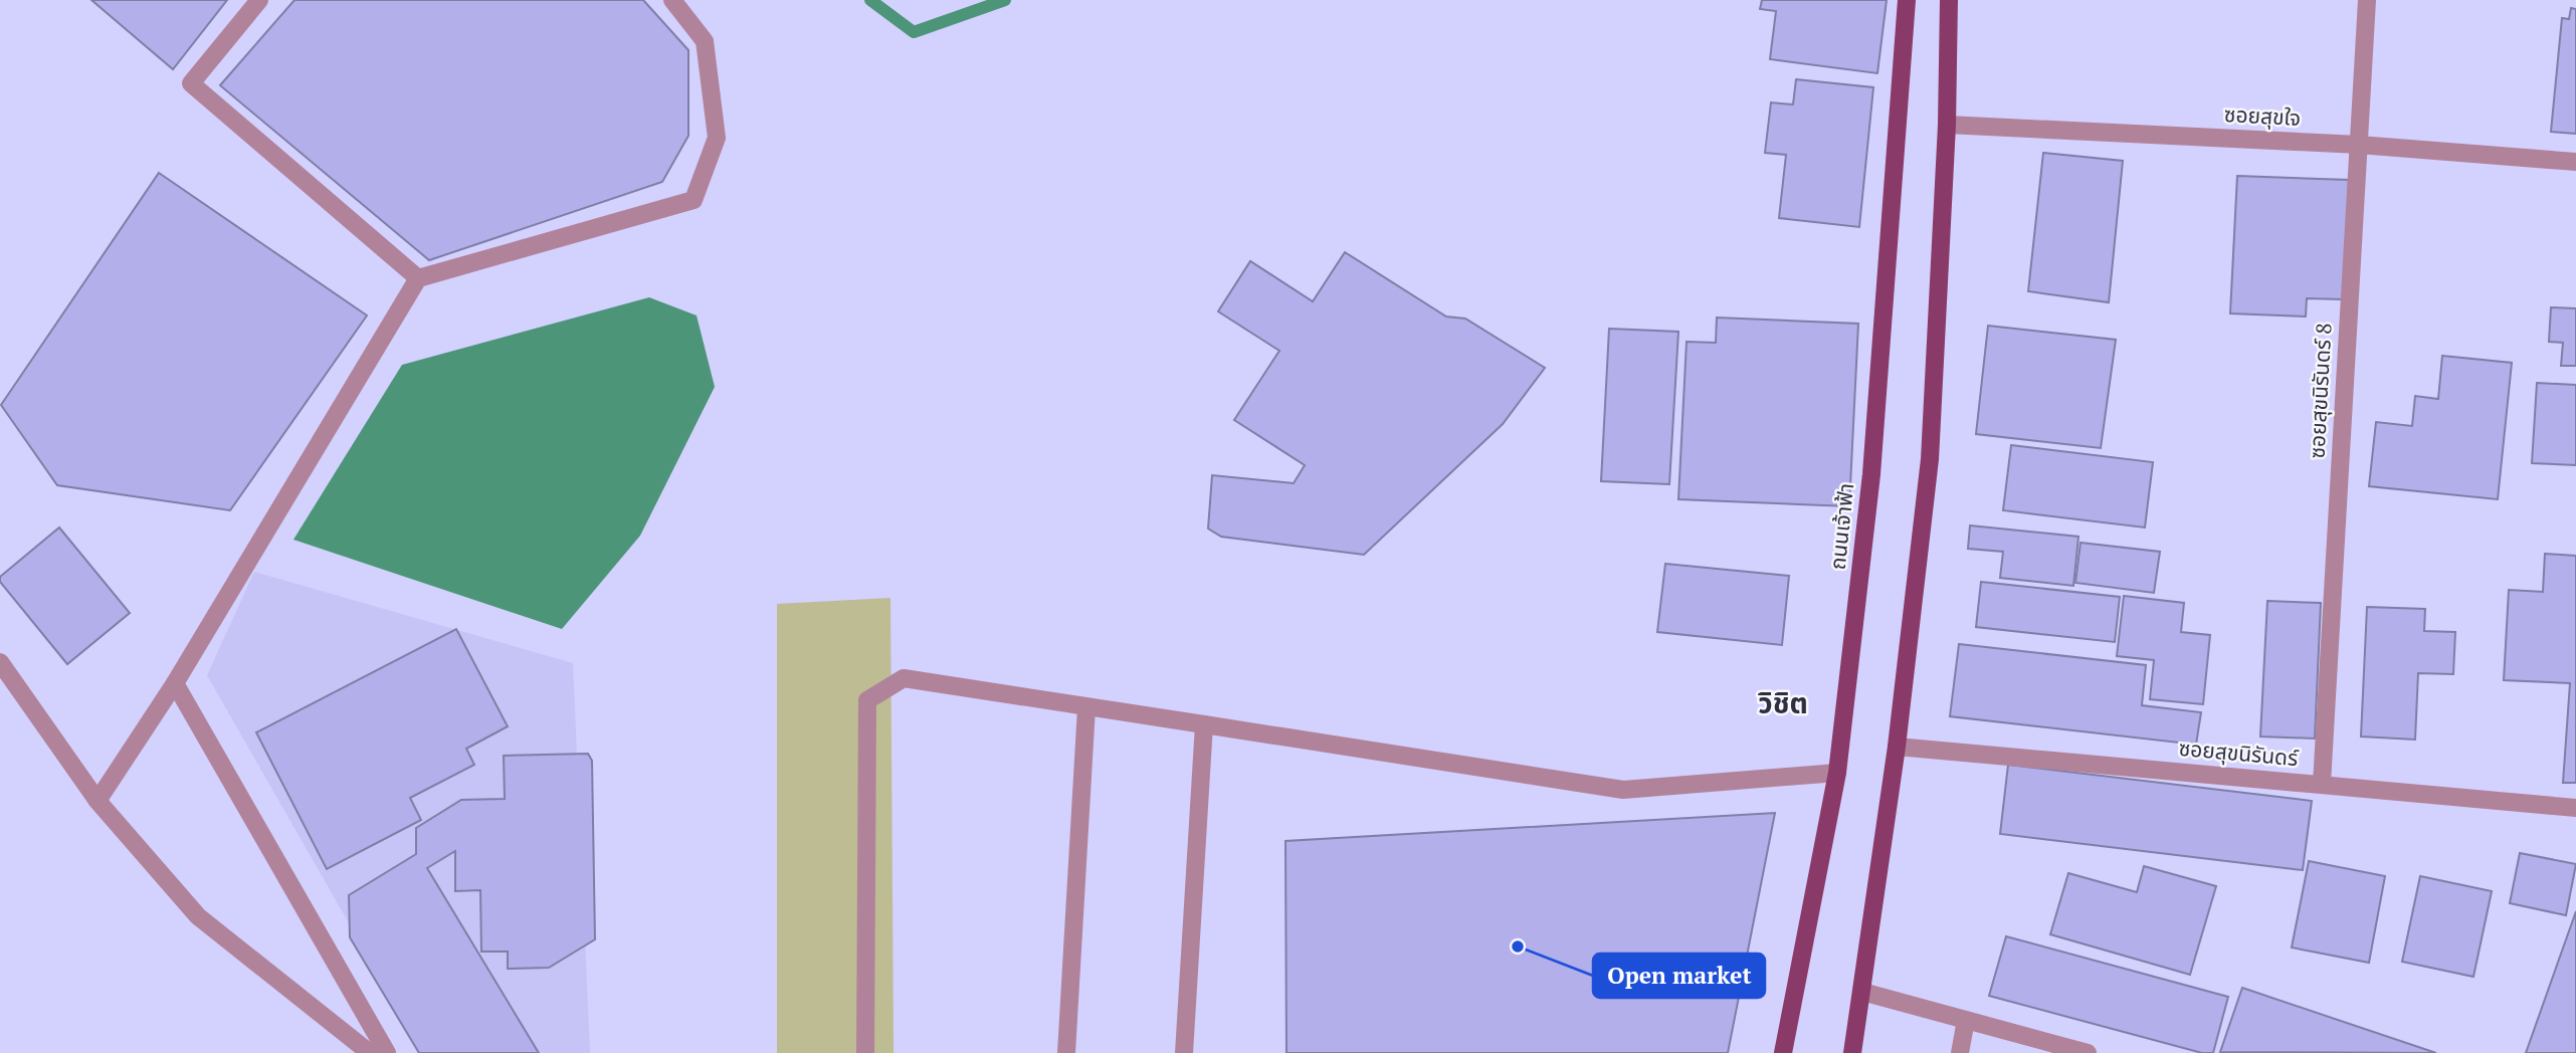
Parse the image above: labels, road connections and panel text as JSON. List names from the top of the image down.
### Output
{
  "streets": {
    "main road": ["ถนนเจ้าฟ้า"],
    "street": ["ซอยสุขใจ", "ซอยสุขนิรันดร์ 8", "ซอยสุขนิรันดร์"]
  },
  "crossings": [
    ["ซอยสุขใจ", "ซอยสุขนิรันดร์ 8"],
    ["ซอยสุขนิรันดร์ 8", "ซอยสุขนิรันดร์"]
  ],
  "districts": ["วิชิต"],
  "places": ["Open market"]
}
